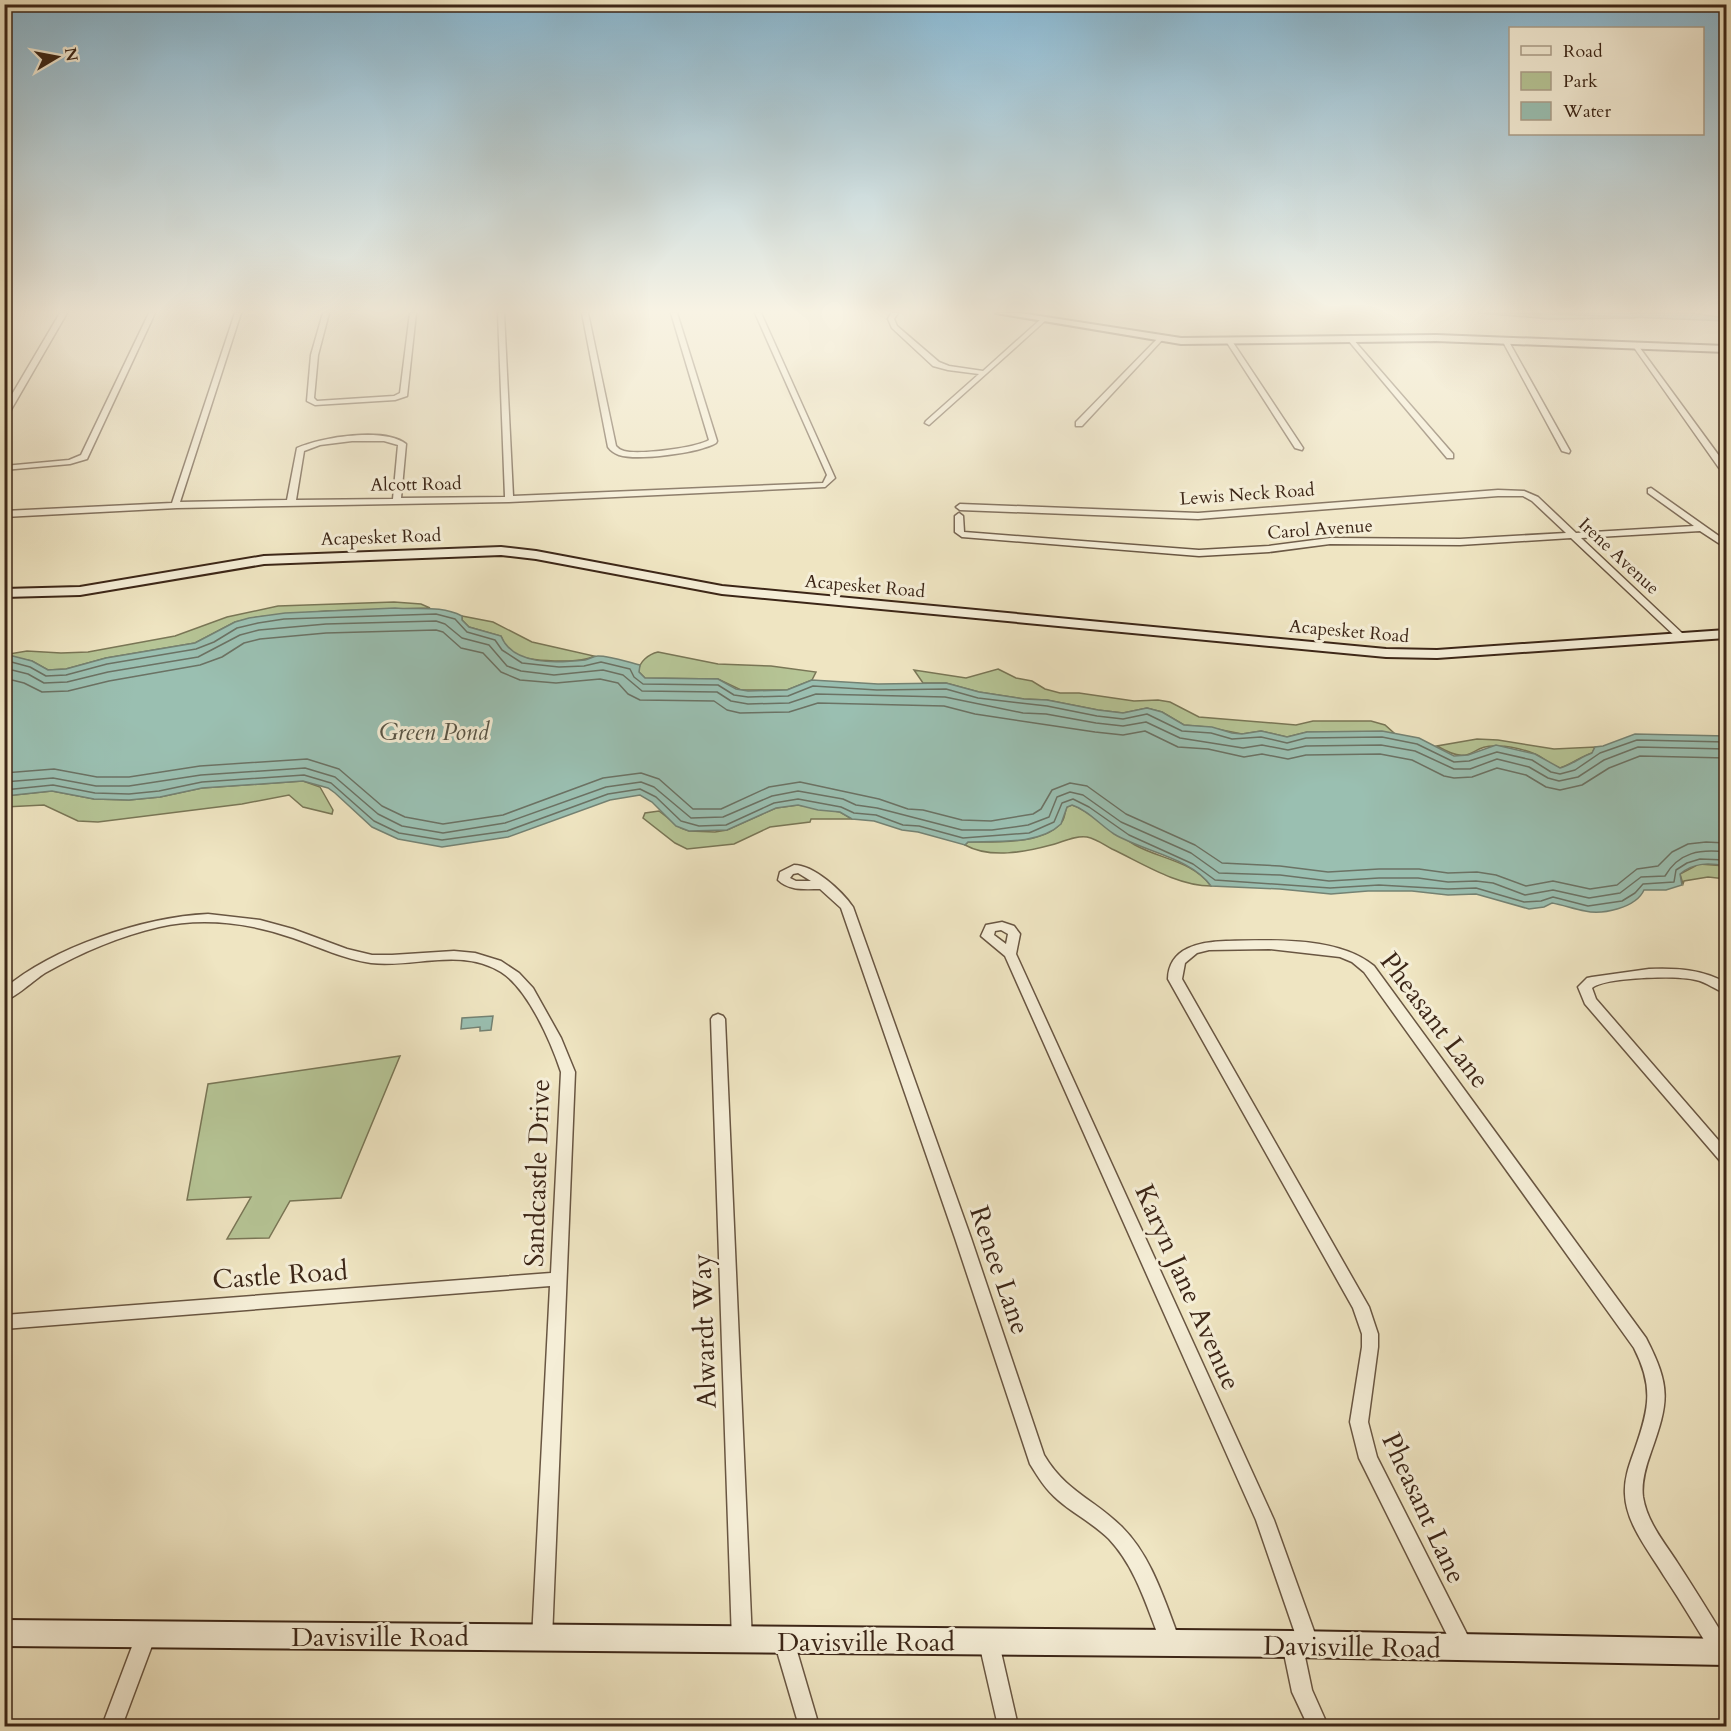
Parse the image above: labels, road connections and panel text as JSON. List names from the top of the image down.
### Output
{
  "streets": {
    "main road": ["Acapesket Road", "Davisville Road"],
    "street": [
      "Alcott Road",
      "Lewis Neck Road",
      "Carol Avenue",
      "Irene Avenue",
      "Pheasant Lane",
      "Sandcastle Drive",
      "Renee Lane",
      "Castle Road",
      "Karyn Jane Avenue",
      "Alwardt Way"
    ]
  },
  "crossings": [
    ["Lewis Neck Road", "Carol Avenue"],
    ["Lewis Neck Road", "Irene Avenue"],
    ["Carol Avenue", "Irene Avenue"],
    ["Acapesket Road", "Irene Avenue"],
    ["Pheasant Lane", "Davisville Road"],
    ["Sandcastle Drive", "Castle Road"],
    ["Sandcastle Drive", "Davisville Road"],
    ["Renee Lane", "Davisville Road"],
    ["Karyn Jane Avenue", "Davisville Road"],
    ["Alwardt Way", "Davisville Road"]
  ],
  "water": ["Green Pond"],
  "legend": ["Road", "Park", "Water"],
  "north": "right"
}
